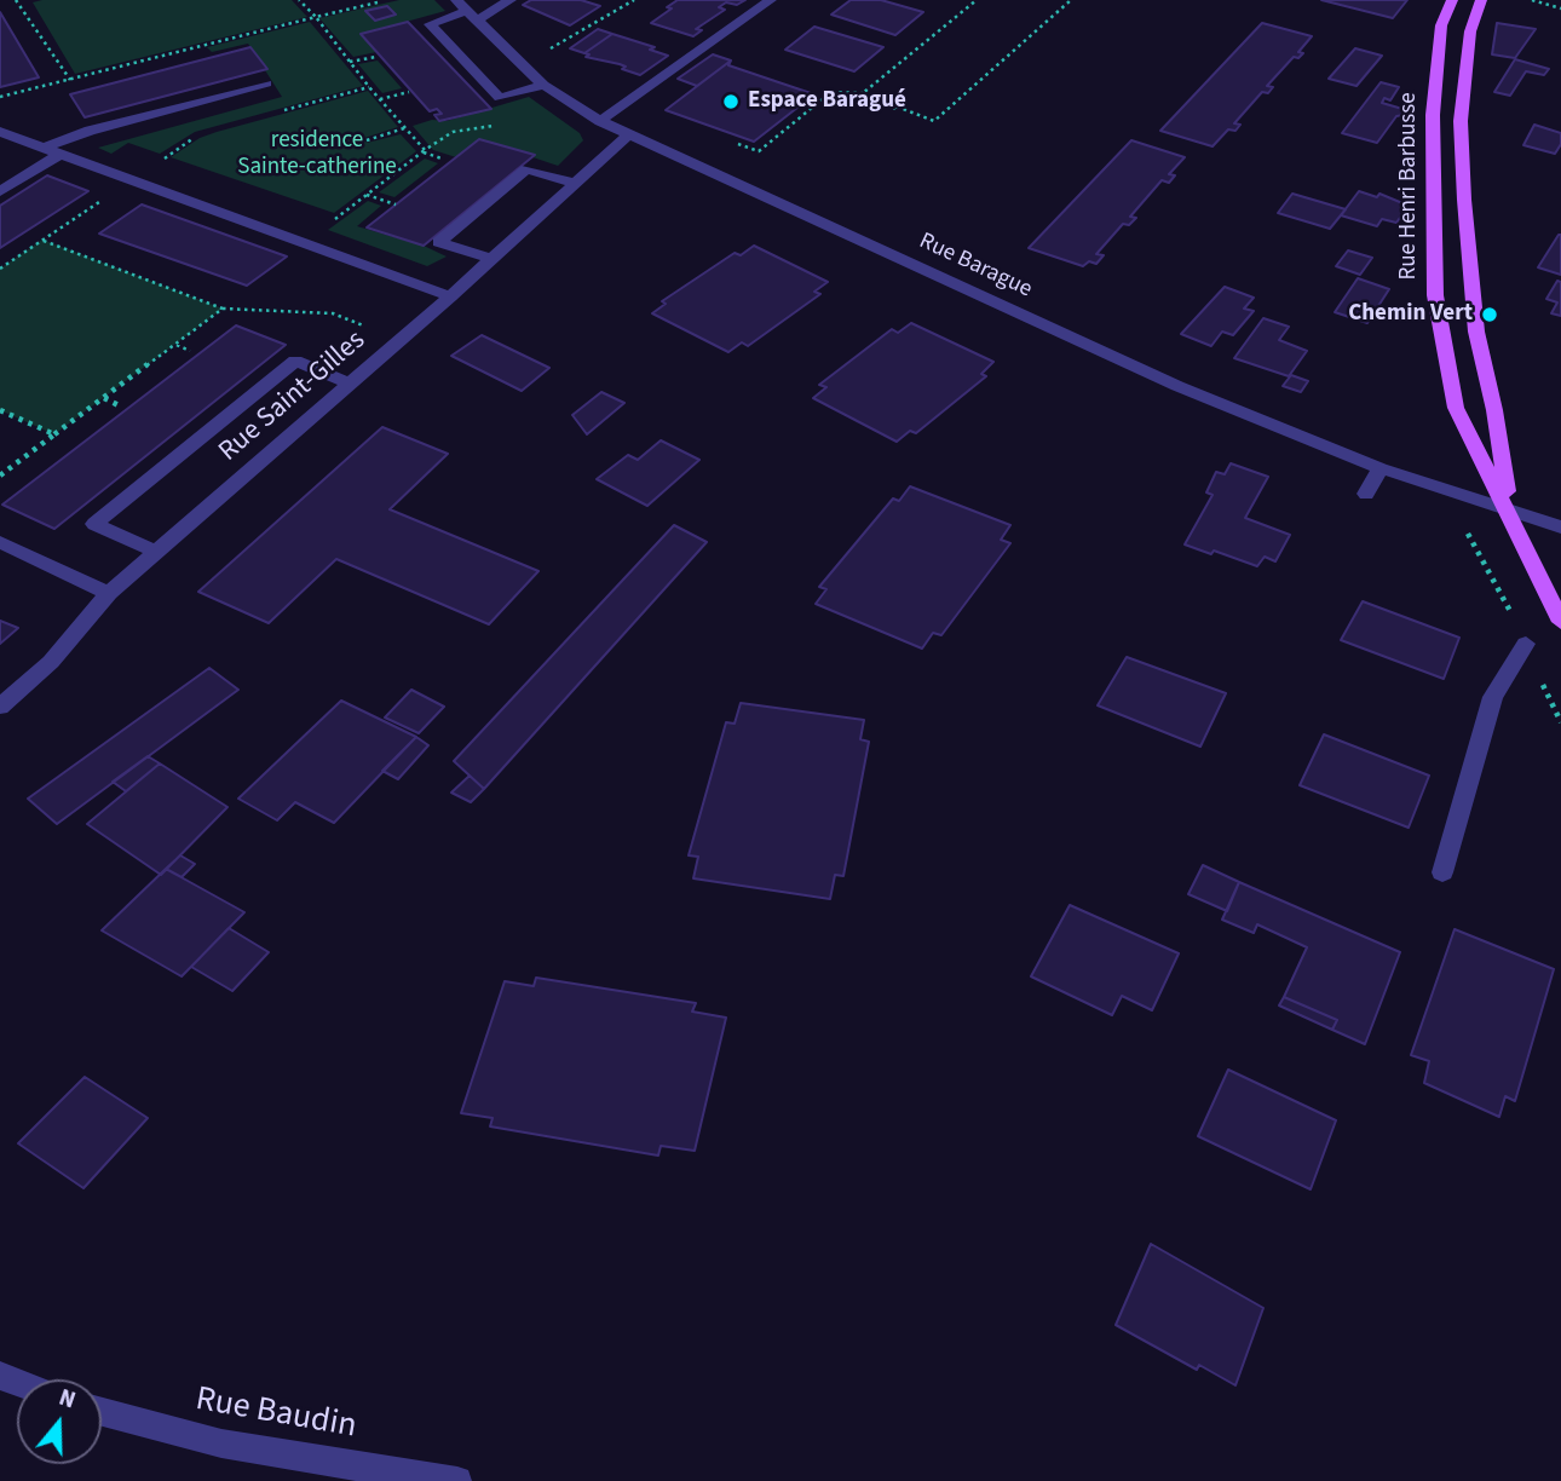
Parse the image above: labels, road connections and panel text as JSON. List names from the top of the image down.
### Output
{
  "streets": {
    "main road": ["Rue Henri Barbusse"],
    "street": ["Rue Barague", "Rue Saint-Gilles", "Rue Baudin"]
  },
  "crossings": [
    ["Rue Henri Barbusse", "Rue Barague"],
    ["Rue Barague", "Rue Saint-Gilles"]
  ],
  "parks": ["residence Sainte-catherine"],
  "places": ["Espace Baragué", "Chemin Vert"],
  "north": "top"
}
